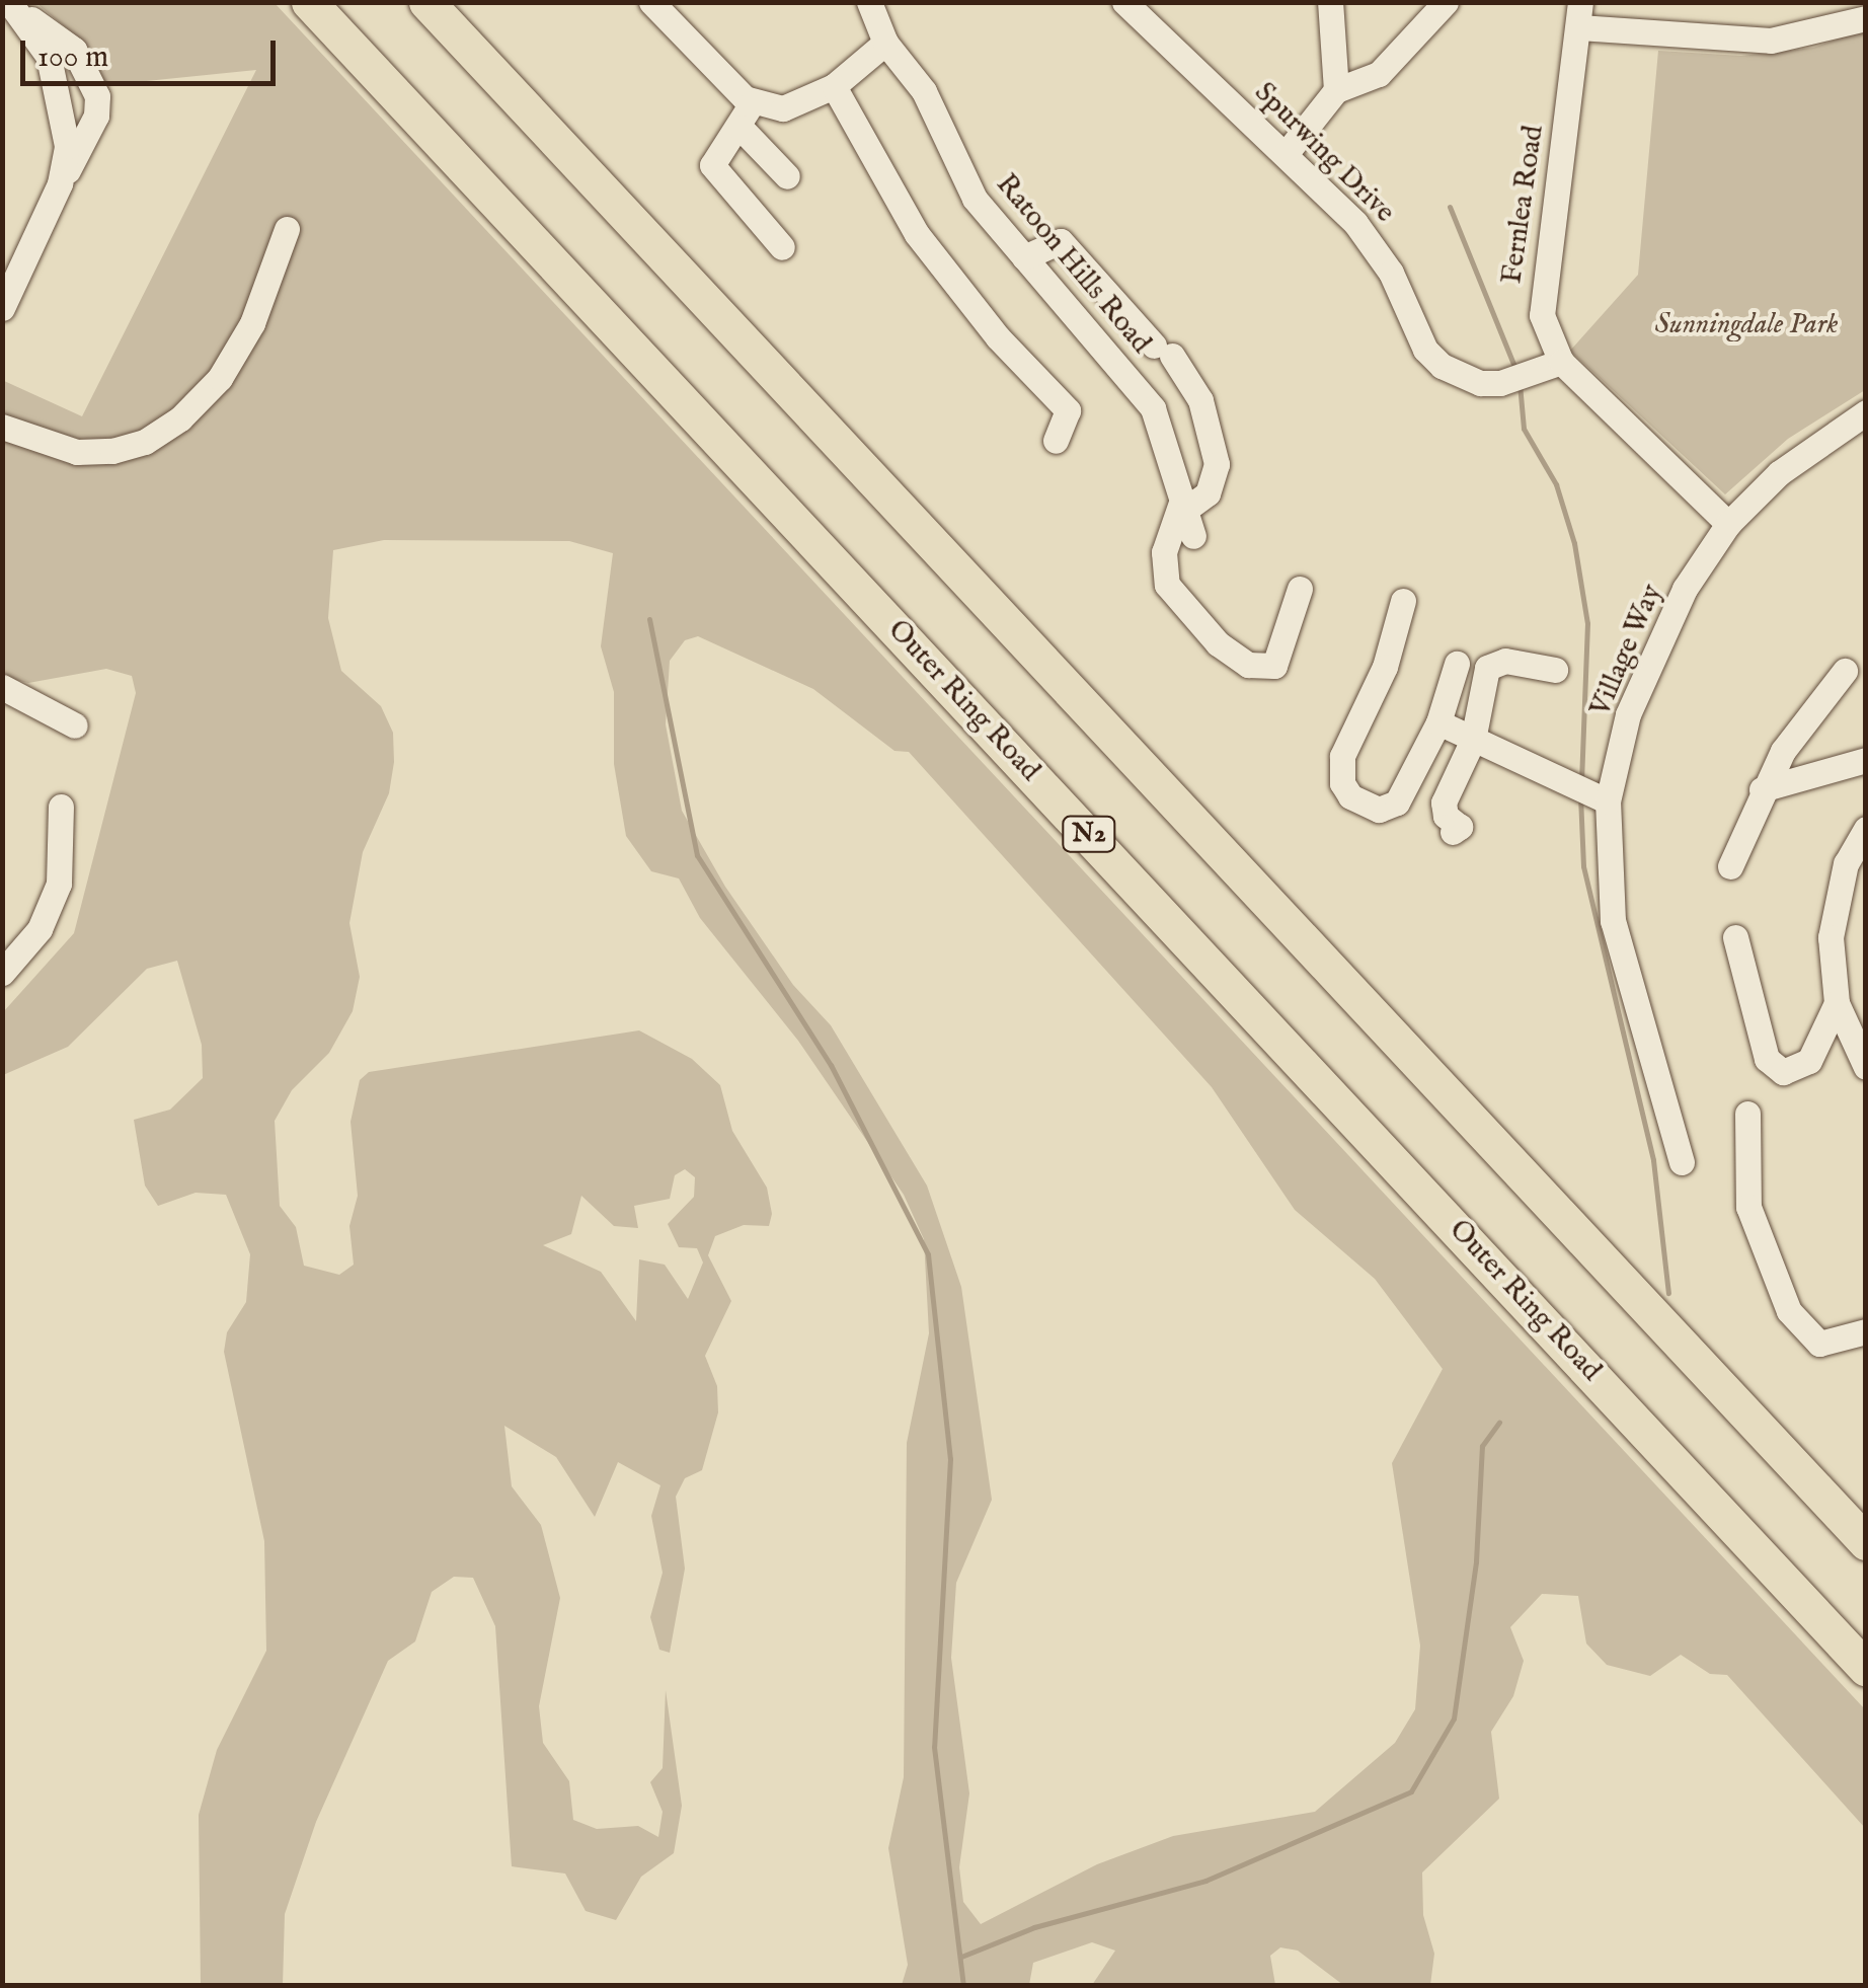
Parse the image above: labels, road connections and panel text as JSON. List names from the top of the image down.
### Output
{
  "streets": {
    "highway": ["Outer Ring Road", "N2"],
    "street": [
      "Spurwing Drive",
      "Fernlea Road",
      "Ratoon Hills Road",
      "Village Way"
    ]
  },
  "crossings": [
    ["Spurwing Drive", "Fernlea Road"],
    ["Fernlea Road", "Village Way"]
  ],
  "parks": ["Sunningdale Park"],
  "scale_bar": "100 m"
}
